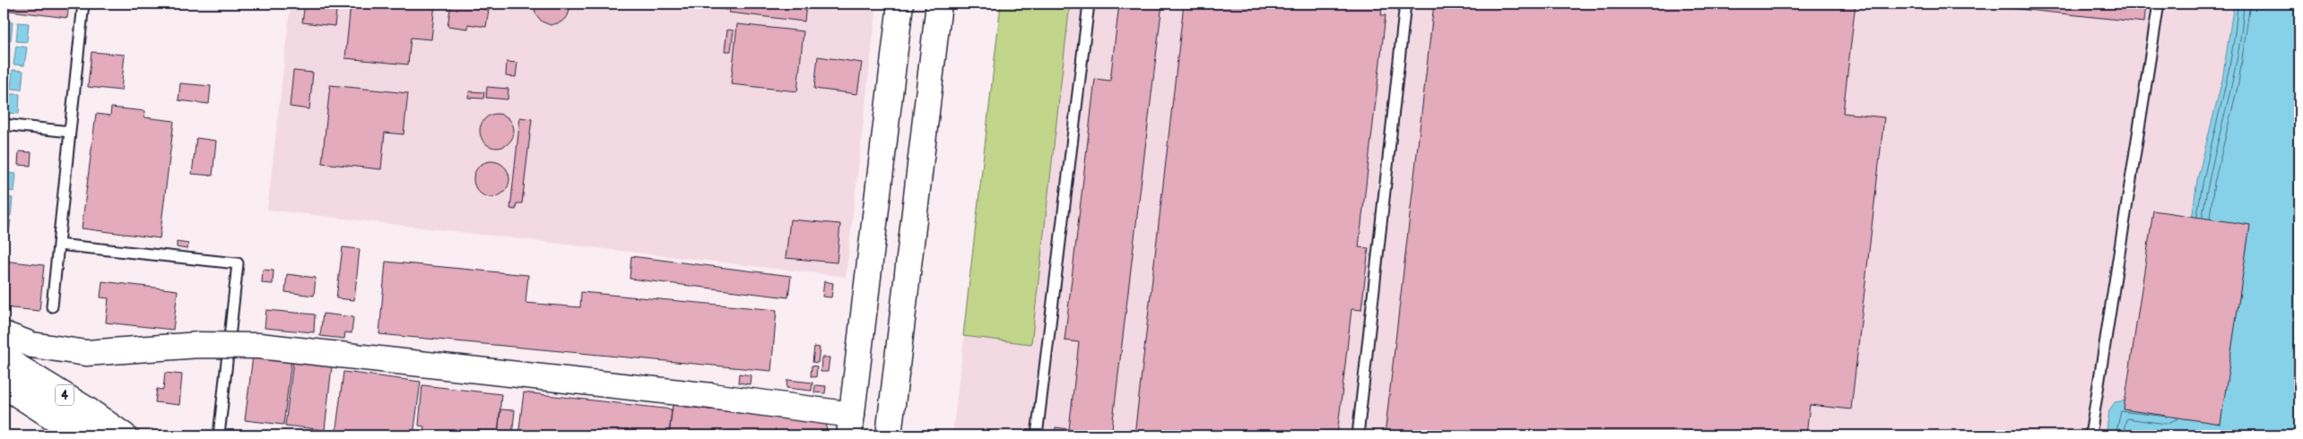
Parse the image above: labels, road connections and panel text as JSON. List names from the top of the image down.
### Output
{
  "streets": {
    "main road": ["4"]
  }
}
